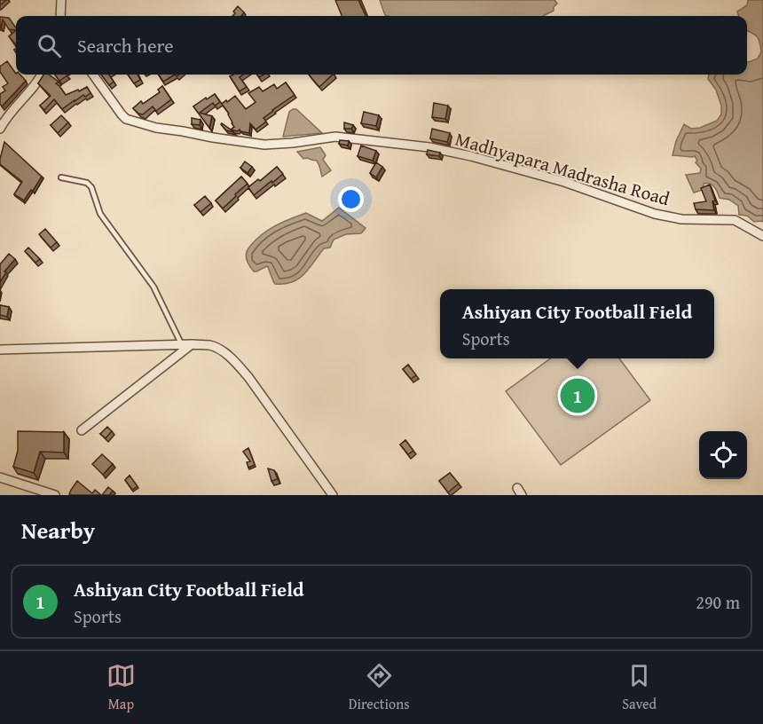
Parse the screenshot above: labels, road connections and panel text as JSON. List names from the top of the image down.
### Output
{
  "streets": {
    "street": ["Madhyapara Madrasha Road"]
  },
  "page": {
    "search": "Search here",
    "popup": ["Ashiyan City Football Field", "Sports"],
    "pins": "1",
    "heading": "Nearby",
    "list": [
      {
        "mark": "1",
        "name": "Ashiyan City Football Field",
        "note": "Sports",
        "value": "290 m"
      }
    ],
    "nav": ["Map", "Directions", "Saved"]
  }
}
